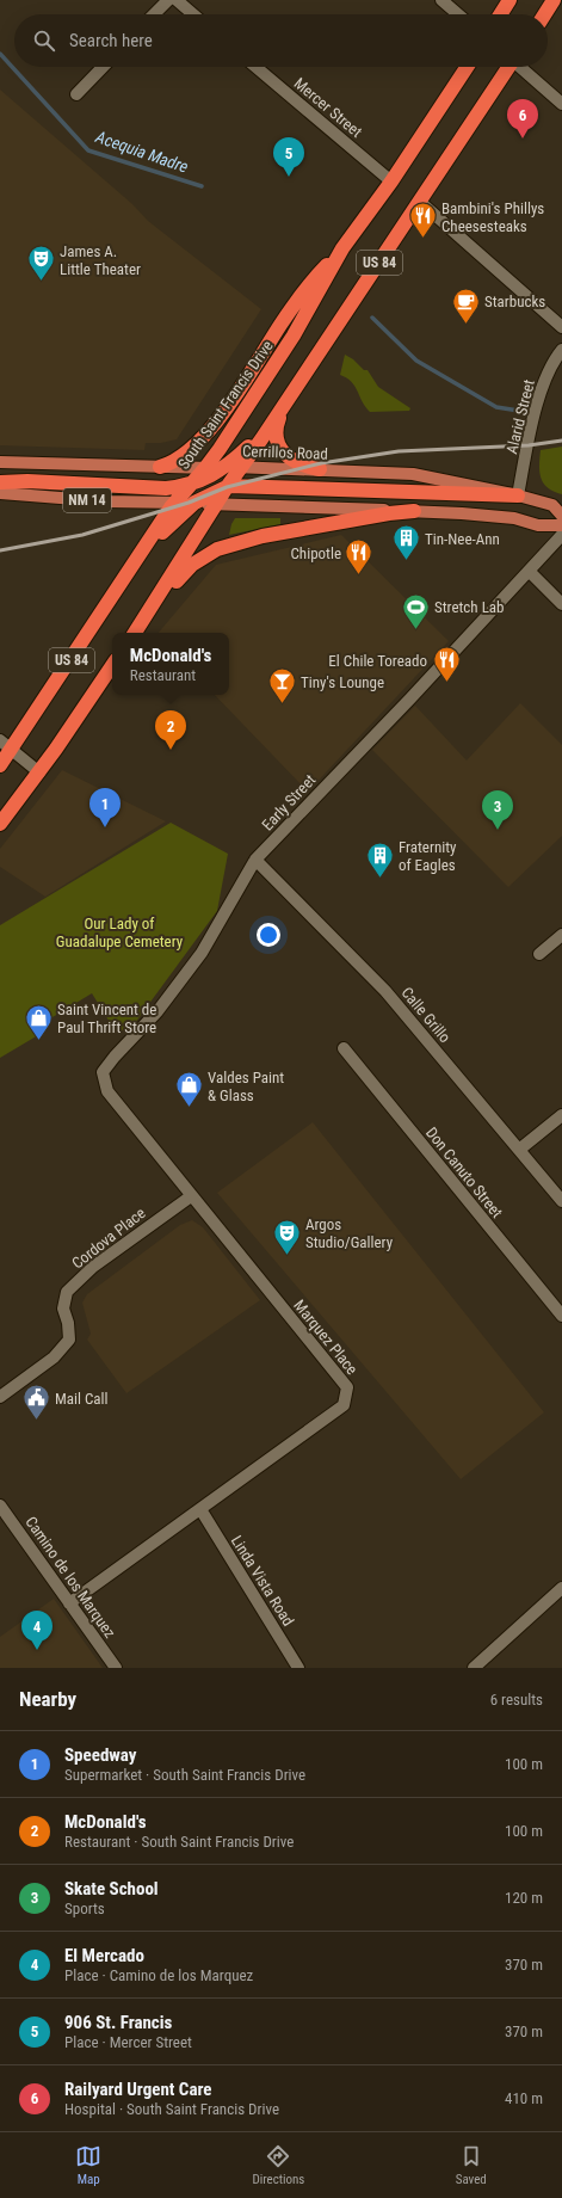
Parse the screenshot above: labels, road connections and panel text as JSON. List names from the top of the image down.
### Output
{
  "streets": {
    "highway": ["US 84", "South Saint Francis Drive"],
    "main road": ["Cerrillos Road", "NM 14"],
    "street": [
      "Mercer Street",
      "Alarid Street",
      "Early Street",
      "Calle Grillo",
      "Don Canuto Street",
      "Cordova Place",
      "Marquez Place",
      "Camino de los Marquez",
      "Linda Vista Road"
    ]
  },
  "crossings": [
    ["Mercer Street", "South Saint Francis Drive"],
    ["US 84", "Cerrillos Road"],
    ["US 84", "NM 14"],
    ["South Saint Francis Drive", "Cerrillos Road"],
    ["South Saint Francis Drive", "NM 14"],
    ["Alarid Street", "Cerrillos Road"],
    ["Early Street", "Calle Grillo"],
    ["Early Street", "Marquez Place"],
    ["Cordova Place", "Marquez Place"],
    ["Marquez Place", "Camino de los Marquez"],
    ["Marquez Place", "Linda Vista Road"]
  ],
  "water": ["Acequia Madre"],
  "parks": ["Our Lady of Guadalupe Cemetery"],
  "places": {
    "restaurant": ["Bambini's Phillys Cheesesteaks", "Chipotle", "El Chile Toreado"],
    "theatre": ["James A. Little Theater", "Argos Studio/Gallery"],
    "cafe": ["Starbucks"],
    "building": ["Tin-Nee-Ann", "Fraternity of Eagles"],
    "sports": ["Stretch Lab"],
    "bar": ["Tiny's Lounge"],
    "shop": ["Saint Vincent de Paul Thrift Store", "Valdes Paint & Glass"],
    "public building": ["Mail Call"]
  },
  "page": {
    "search": "Search here",
    "pins": [
      "6",
      "5",
      "2",
      "1",
      "3",
      "4"
    ],
    "popup": ["McDonald's", "Restaurant"],
    "heading": ["Nearby", "6 results"],
    "list": [
      {
        "mark": "1",
        "name": "Speedway",
        "note": "Supermarket · South Saint Francis Drive",
        "value": "100 m"
      },
      {
        "mark": "2",
        "name": "McDonald's",
        "note": "Restaurant · South Saint Francis Drive",
        "value": "100 m"
      },
      {
        "mark": "3",
        "name": "Skate School",
        "note": "Sports",
        "value": "120 m"
      },
      {
        "mark": "4",
        "name": "El Mercado",
        "note": "Place · Camino de los Marquez",
        "value": "370 m"
      },
      {
        "mark": "5",
        "name": "906 St. Francis",
        "note": "Place · Mercer Street",
        "value": "370 m"
      },
      {
        "mark": "6",
        "name": "Railyard Urgent Care",
        "note": "Hospital · South Saint Francis Drive",
        "value": "410 m"
      }
    ],
    "nav": ["Map", "Directions", "Saved"]
  }
}
